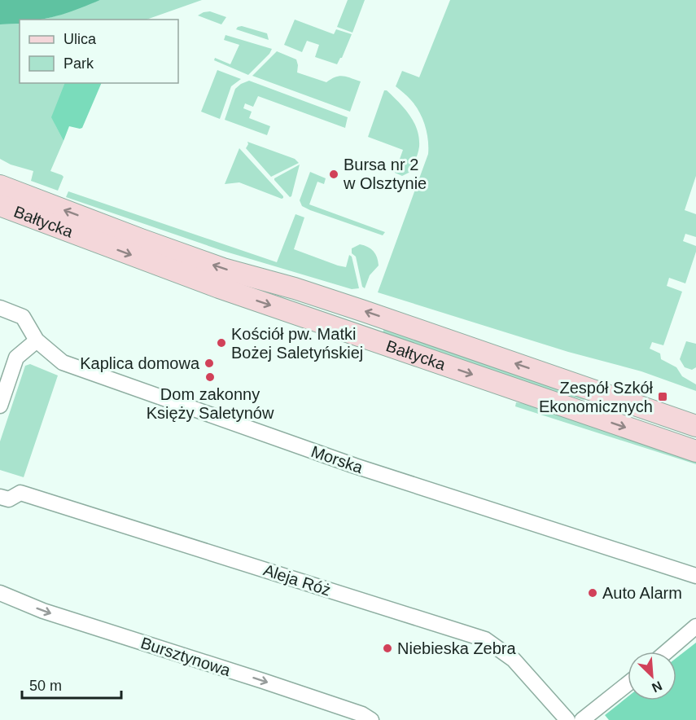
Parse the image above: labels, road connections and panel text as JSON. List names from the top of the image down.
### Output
{
  "streets": {
    "main road": ["Bałtycka"],
    "street": ["Morska", "Aleja Róż", "Bursztynowa"]
  },
  "one_way": ["Bursztynowa"],
  "places": {
    "other": [
      "Bursa nr 2 w Olsztynie",
      "Kościół pw. Matki Bożej Saletyńskiej",
      "Kaplica domowa",
      "Dom zakonny Księży Saletynów",
      "Auto Alarm",
      "Niebieska Zebra"
    ],
    "transit": ["Zespół Szkół Ekonomicznych"]
  },
  "legend": ["Ulica", "Park"],
  "scale_bar": "50 m",
  "north": "bottom right"
}
